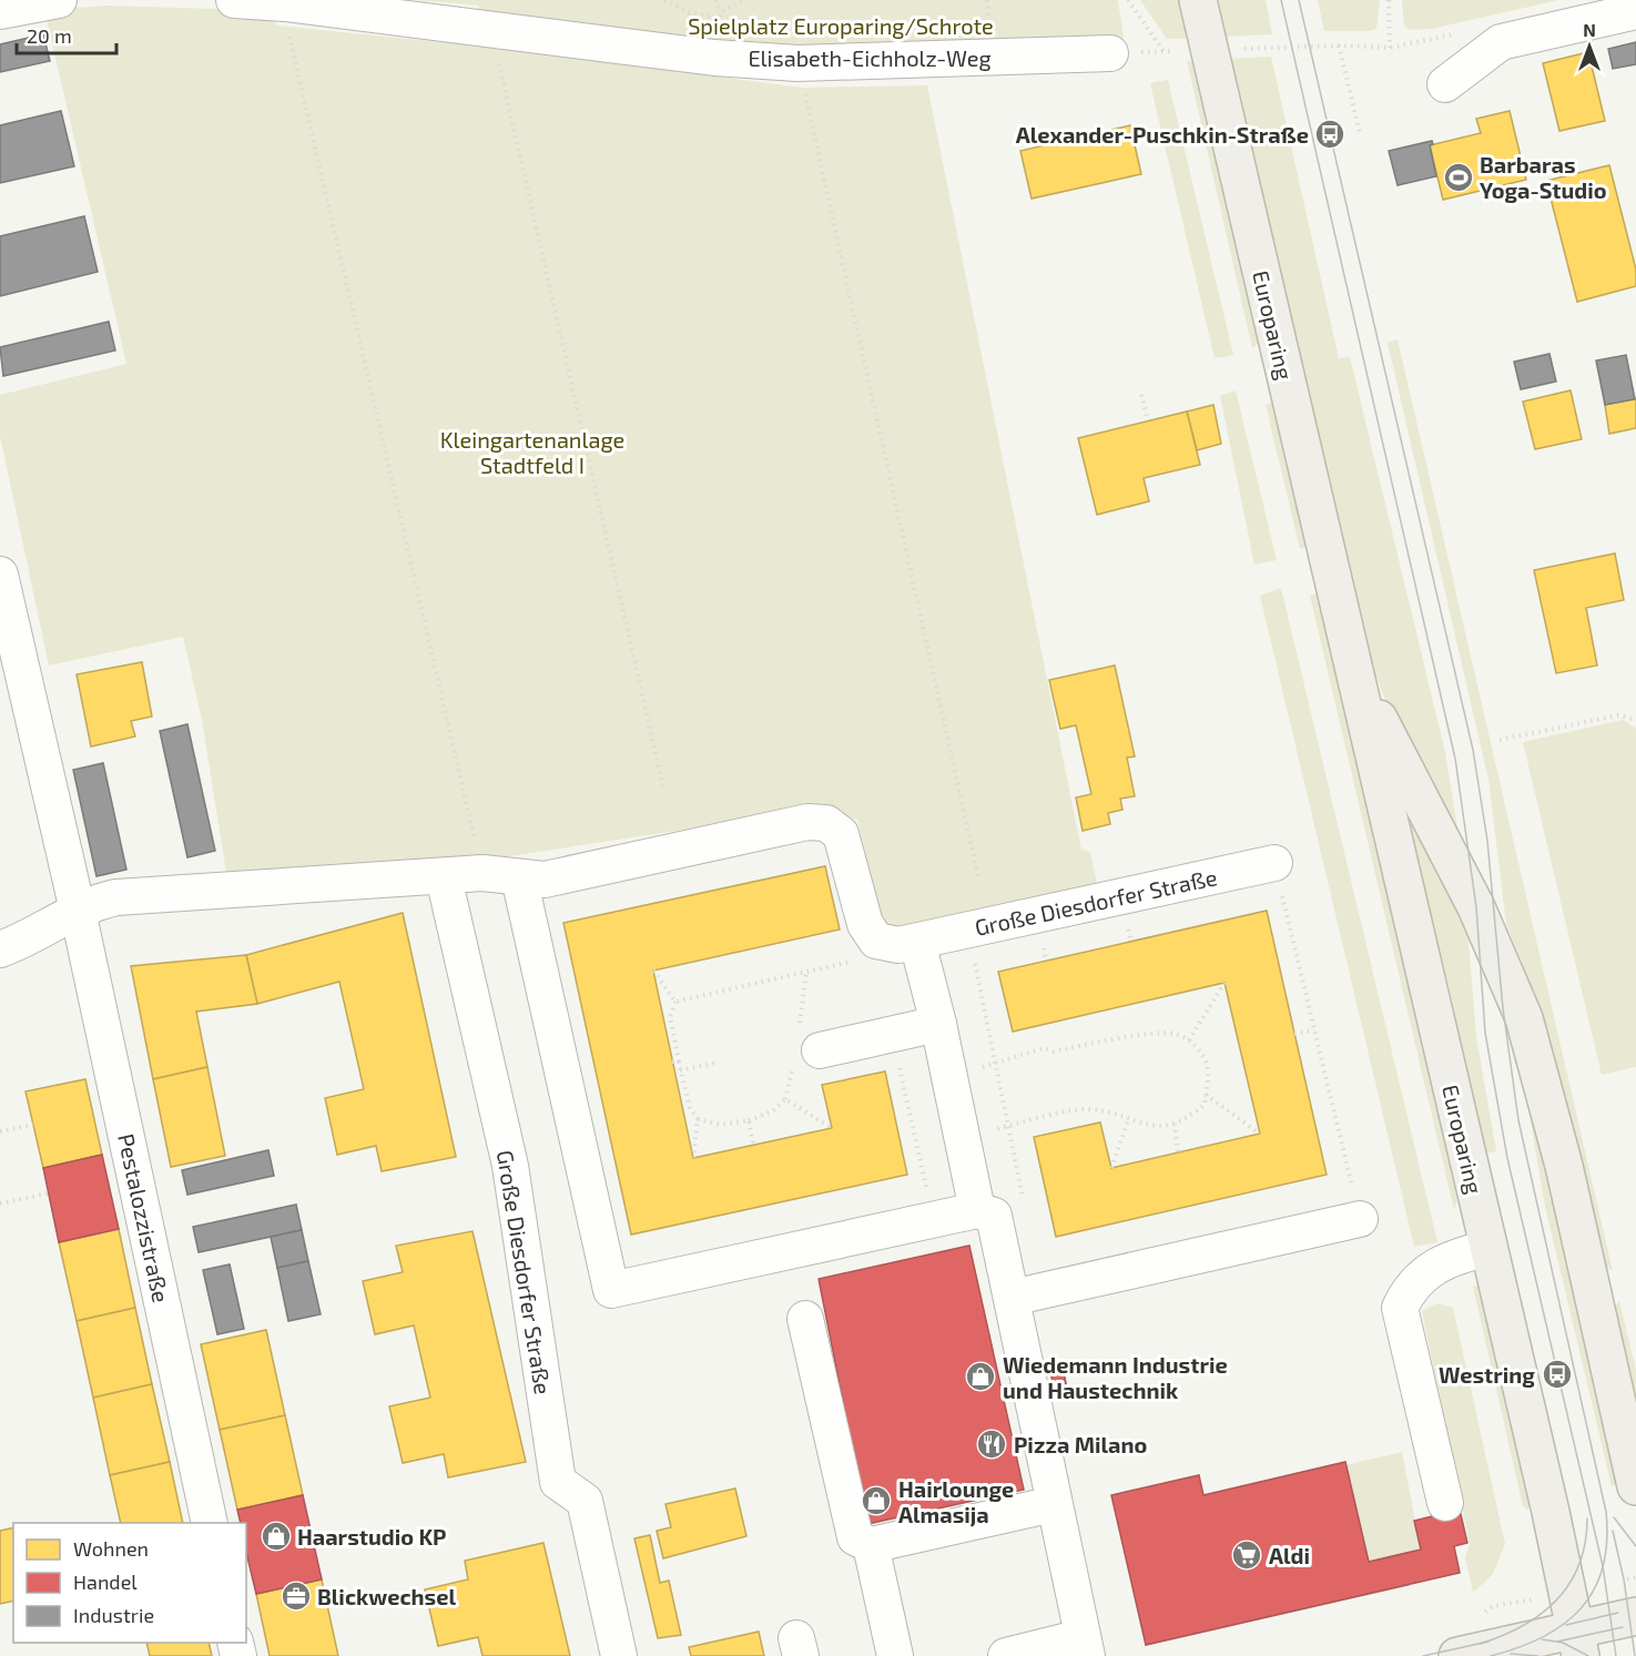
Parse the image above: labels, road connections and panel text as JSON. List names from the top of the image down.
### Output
{
  "streets": {
    "main road": ["Europaring"],
    "street": ["Elisabeth-Eichholz-Weg", "Große Diesdorfer Straße", "Pestalozzistraße"]
  },
  "parks": ["Spielplatz Europaring/Schrote", "Kleingartenanlage Stadtfeld I"],
  "places": {
    "bus stop": ["Alexander-Puschkin-Straße", "Westring"],
    "sports": ["Barbaras Yoga-Studio"],
    "shop": ["Wiedemann Industrie und Haustechnik", "Hairlounge Almasija", "Haarstudio KP"],
    "restaurant": ["Pizza Milano"],
    "supermarket": ["Aldi"],
    "office": ["Blickwechsel"]
  },
  "legend": ["Wohnen", "Handel", "Industrie"],
  "scale_bar": "20 m",
  "north": "top"
}
